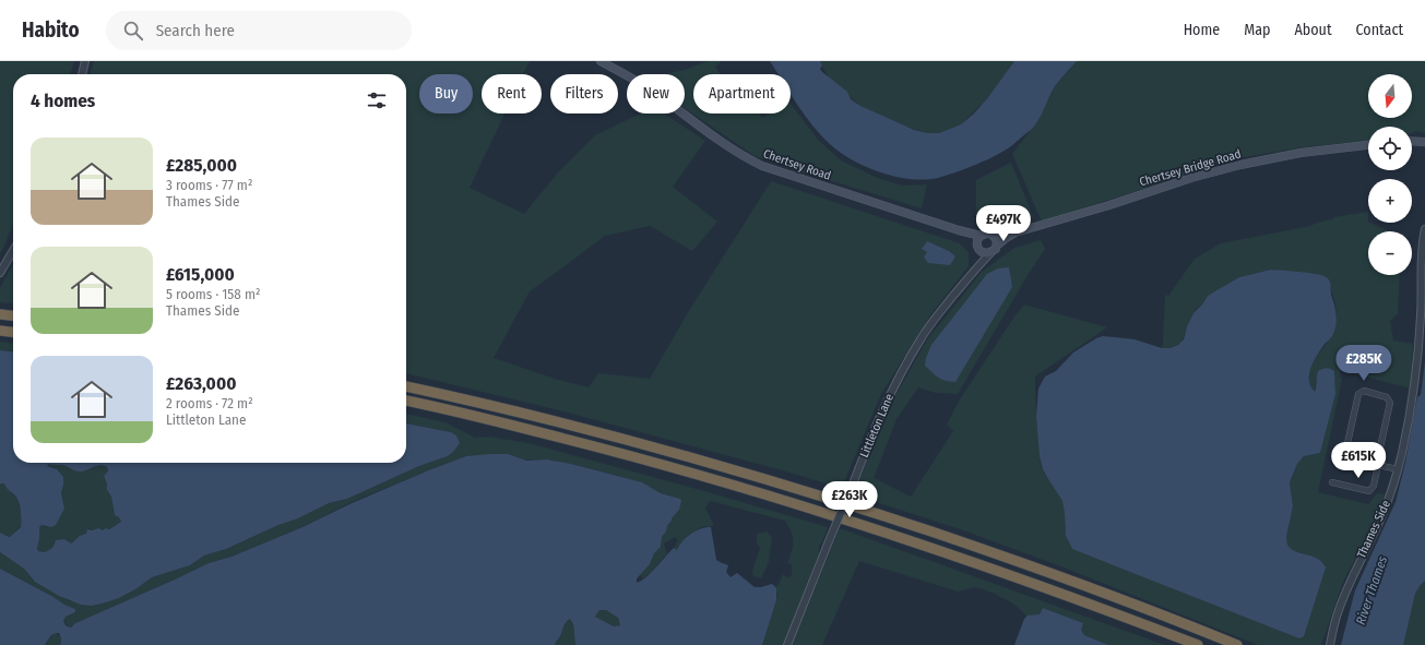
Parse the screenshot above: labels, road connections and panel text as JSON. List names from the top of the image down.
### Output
{
  "streets": {
    "main road": ["Chertsey Road", "Chertsey Bridge Road"],
    "street": ["Littleton Lane", "Thames Side"]
  },
  "crossings": [
    ["Chertsey Road", "Chertsey Bridge Road"],
    ["Chertsey Road", "Littleton Lane"],
    ["Chertsey Bridge Road", "Littleton Lane"]
  ],
  "water": ["River Thames"],
  "north": "bottom",
  "page": {
    "header": "Habito",
    "search": "Search here",
    "nav": [
      "Home",
      "Map",
      "About",
      "Contact"
    ],
    "map_buttons": ["+", "−"],
    "chip": [
      "Buy",
      "Rent",
      "Filters",
      "New",
      "Apartment"
    ],
    "heading": "4 homes",
    "list": [
      {
        "name": "£285,000",
        "note": "3 rooms · 77 m² · Thames Side"
      },
      {
        "name": "£615,000",
        "note": "5 rooms · 158 m² · Thames Side"
      },
      {
        "name": "£263,000",
        "note": "2 rooms · 72 m² · Littleton Lane"
      }
    ],
    "price": [
      "£497K",
      "£285K",
      "£615K",
      "£263K"
    ]
  }
}
